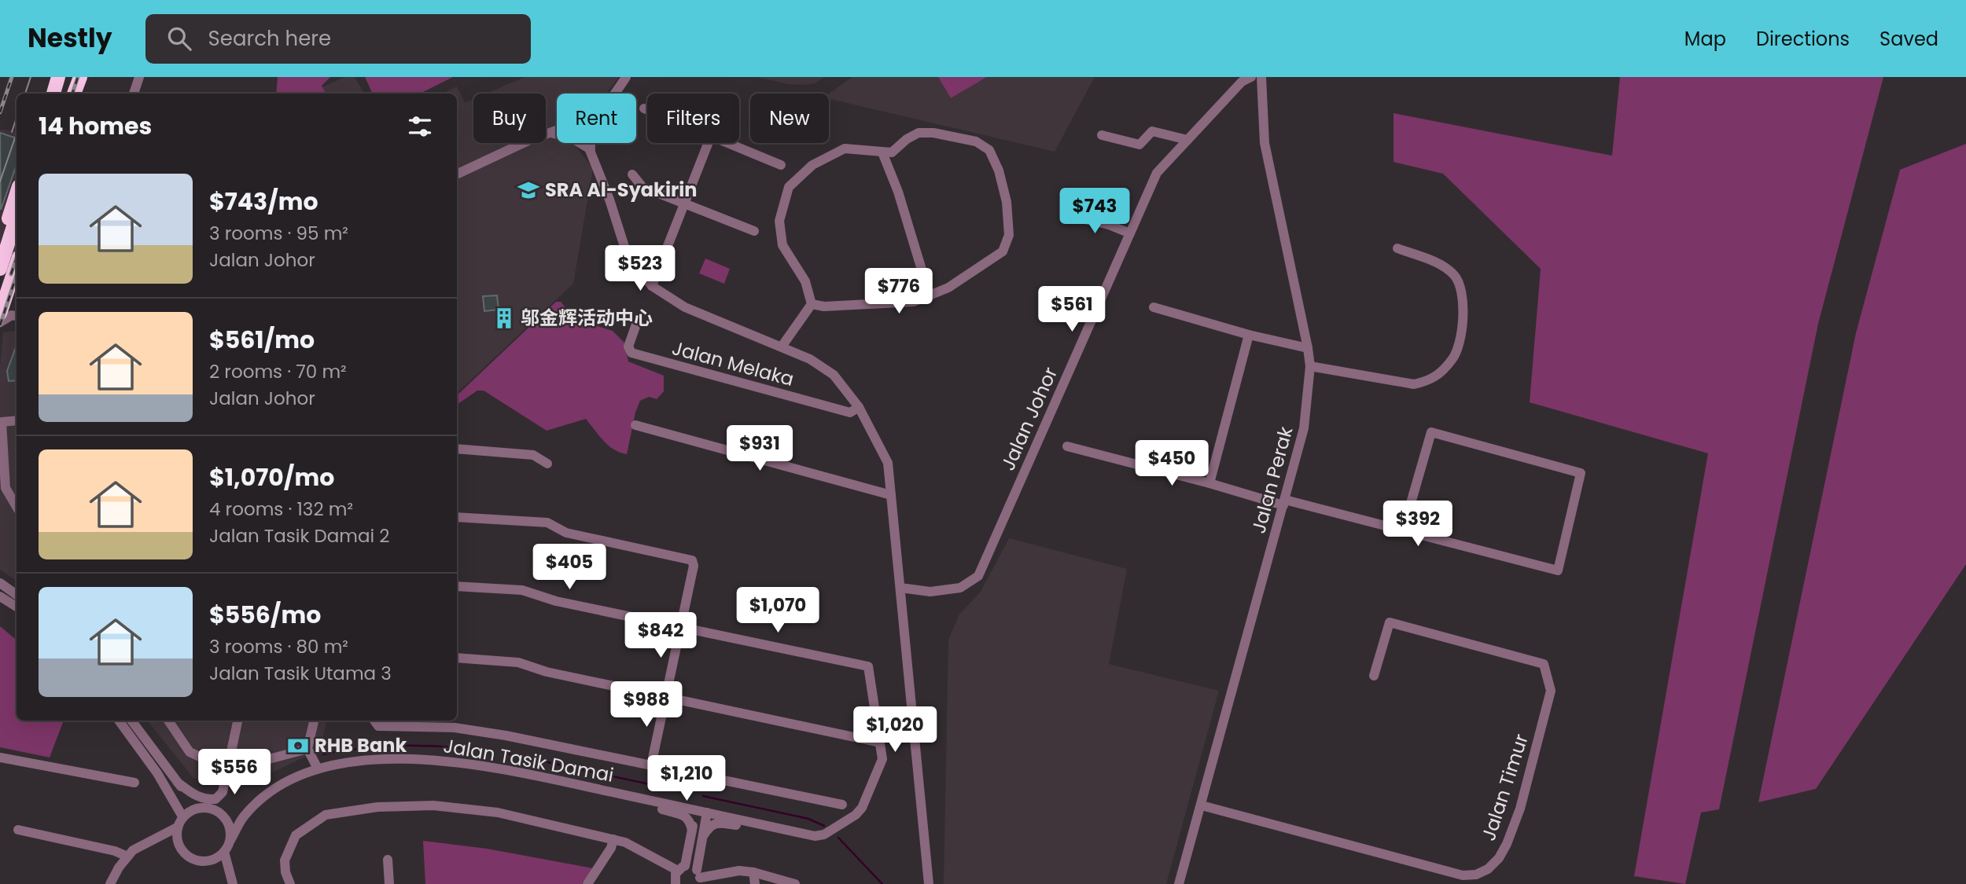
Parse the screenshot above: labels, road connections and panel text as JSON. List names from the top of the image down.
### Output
{
  "streets": {
    "street": [
      "Jalan Melaka",
      "Jalan Johor",
      "Jalan Perak",
      "Jalan Tasik Damai",
      "Jalan Timur"
    ]
  },
  "crossings": [
    ["Jalan Perak", "Jalan Timur"]
  ],
  "places": {
    "school or university": ["SRA Al-Syakirin"],
    "building": ["邬金辉活动中心"],
    "bank": ["RHB Bank"]
  },
  "page": {
    "header": "Nestly",
    "search": "Search here",
    "nav": ["Map", "Directions", "Saved"],
    "chip": [
      "Buy",
      "Rent",
      "Filters",
      "New"
    ],
    "heading": "14 homes",
    "list": [
      {
        "name": "$743/mo",
        "note": "3 rooms · 95 m² · Jalan Johor"
      },
      {
        "name": "$561/mo",
        "note": "2 rooms · 70 m² · Jalan Johor"
      },
      {
        "name": "$1,070/mo",
        "note": "4 rooms · 132 m² · Jalan Tasik Damai 2"
      },
      {
        "name": "$556/mo",
        "note": "3 rooms · 80 m² · Jalan Tasik Utama 3"
      }
    ],
    "price": [
      "$743",
      "$523",
      "$776",
      "$561",
      "$931",
      "$450",
      "$392",
      "$405",
      "$1,070",
      "$842",
      "$988",
      "$1,020",
      "$556",
      "$1,210"
    ]
  }
}
